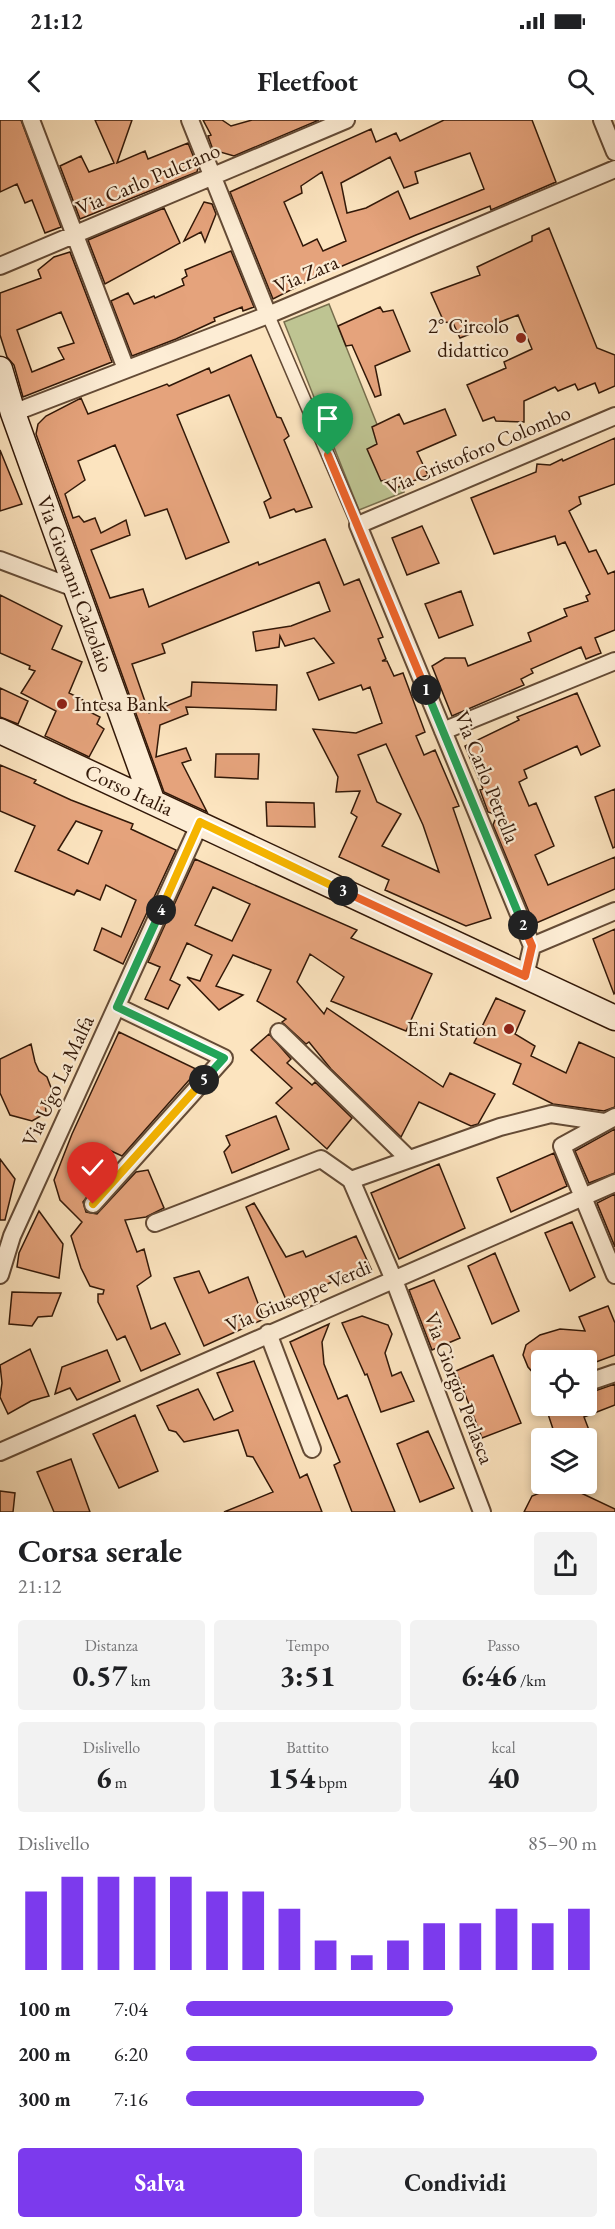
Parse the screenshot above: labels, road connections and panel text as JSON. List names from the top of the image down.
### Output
{
  "streets": {
    "main road": ["Via Giovanni Calzolaio", "Corso Italia"],
    "street": [
      "Via Carlo Pulcrano",
      "Via Zara",
      "Via Cristoforo Colombo",
      "Via Carlo Petrella",
      "Via Ugo La Malfa",
      "Via Giuseppe Verdi",
      "Via Giorgio Perlasca"
    ]
  },
  "crossings": [
    ["Via Zara", "Via Giovanni Calzolaio"],
    ["Via Cristoforo Colombo", "Via Carlo Petrella"],
    ["Via Giovanni Calzolaio", "Corso Italia"],
    ["Corso Italia", "Via Ugo La Malfa"],
    ["Via Giuseppe Verdi", "Via Giorgio Perlasca"]
  ],
  "places": ["2° Circolo didattico", "Intesa Bank", "Eni Station"],
  "page": {
    "status": "21:12",
    "header": "Fleetfoot",
    "pins": [
      "1",
      "3",
      "4",
      "2",
      "5"
    ],
    "heading": ["Corsa serale", "21:12"],
    "stats": [
      ["Distanza", "0.57 km"],
      ["Tempo", "3:51"],
      ["Passo", "6:46 /km"],
      ["Dislivello", "6 m"],
      ["Battito", "154 bpm"],
      ["kcal", "40"]
    ],
    "chart": ["Dislivello", "85–90 m"],
    "list": [
      {
        "name": "100 m",
        "note": "7:04"
      },
      {
        "name": "200 m",
        "note": "6:20"
      },
      {
        "name": "300 m",
        "note": "7:16"
      }
    ],
    "buttons": ["Salva", "Condividi"]
  }
}
